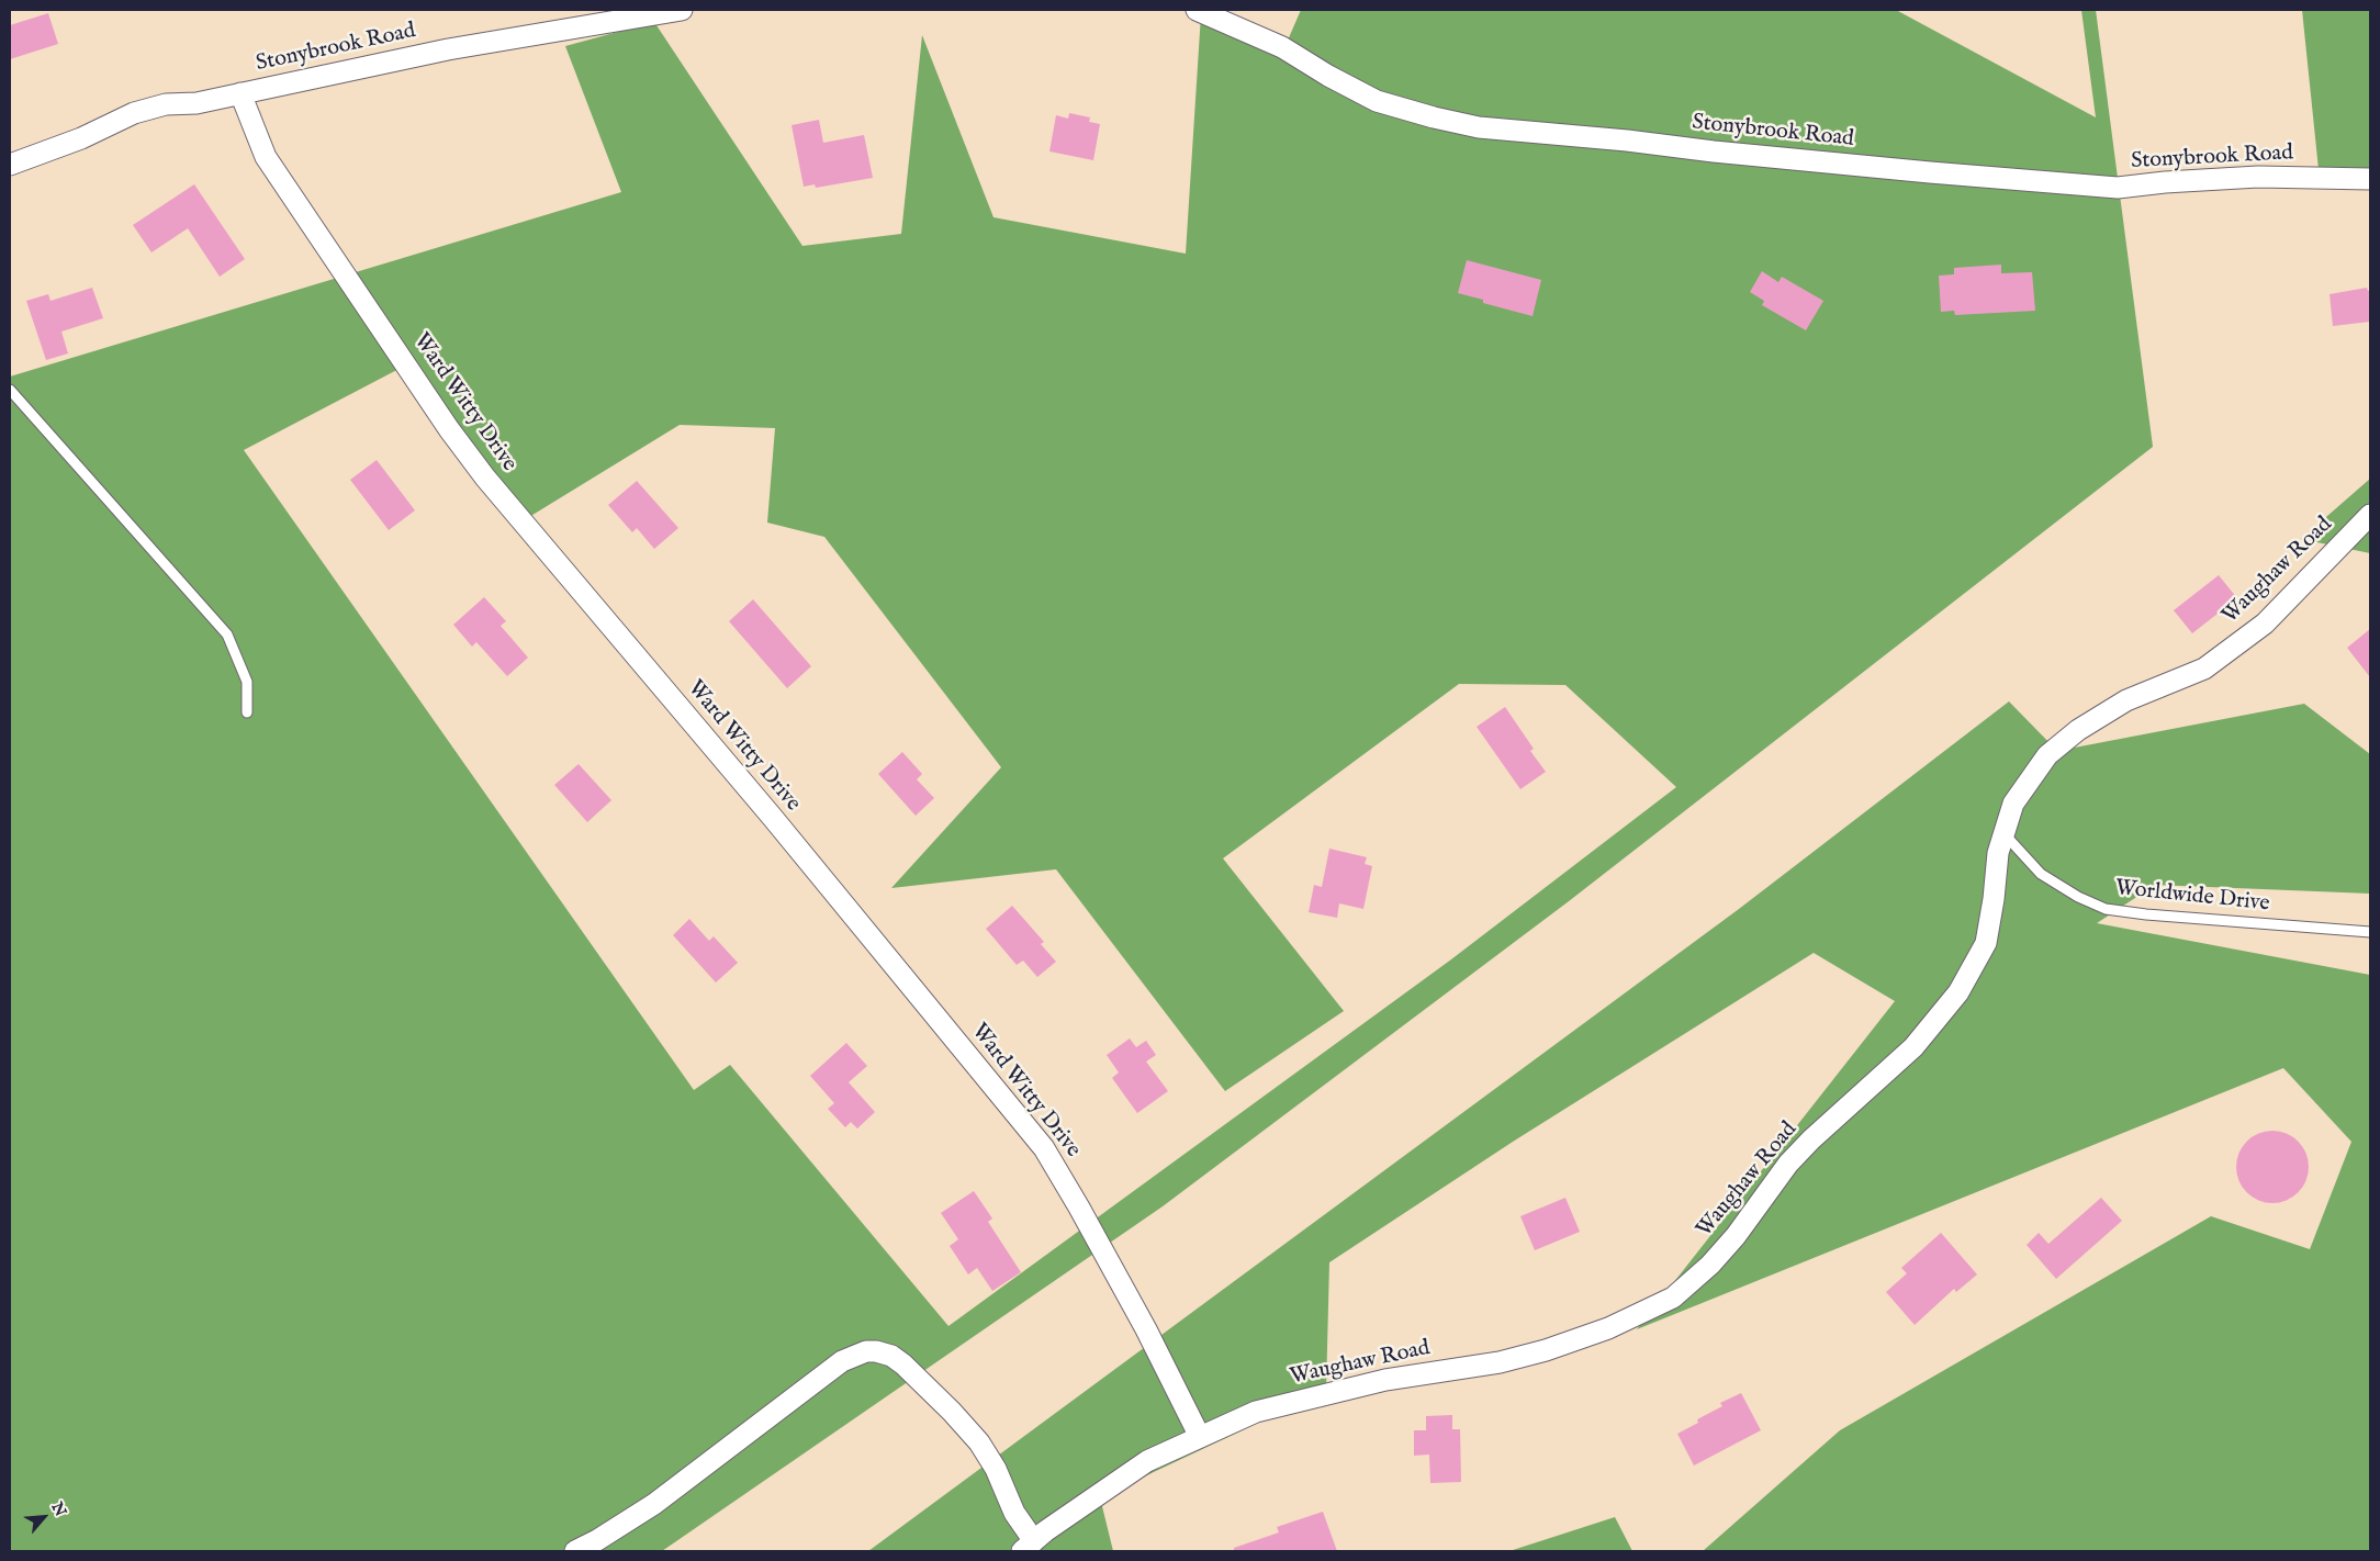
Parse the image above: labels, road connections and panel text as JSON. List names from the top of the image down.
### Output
{
  "streets": {
    "street": ["Stonybrook Road", "Ward Witty Drive", "Waughaw Road"],
    "lane": ["Worldwide Drive"]
  },
  "crossings": [
    ["Stonybrook Road", "Ward Witty Drive"],
    ["Ward Witty Drive", "Waughaw Road"],
    ["Waughaw Road", "Worldwide Drive"]
  ],
  "north": "top right"
}
